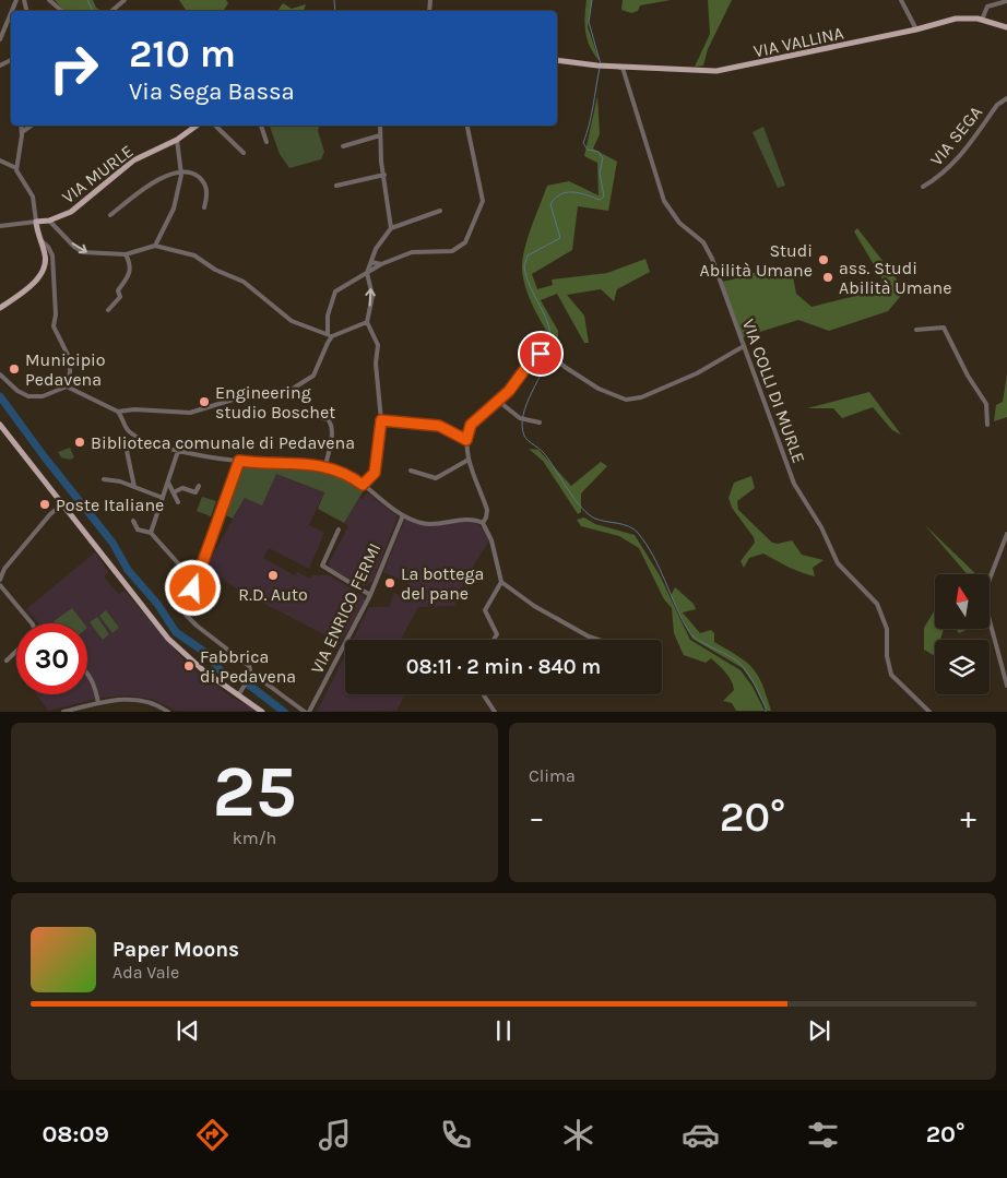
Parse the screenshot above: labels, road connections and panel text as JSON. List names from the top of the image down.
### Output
{
  "streets": {
    "main road": ["VIA VALLINA", "VIA MURLE"],
    "street": ["VIA SEGA", "VIA COLLI DI MURLE", "VIA ENRICO FERMI"]
  },
  "crossings": [
    ["VIA VALLINA", "VIA COLLI DI MURLE"]
  ],
  "places": [
    "Studi Abilità Umane",
    "ass. Studi Abilità Umane",
    "Municipio Pedavena",
    "Engineering studio Boschet",
    "Biblioteca comunale di Pedavena",
    "Poste Italiane",
    "R.D. Auto",
    "La bottega del pane",
    "Fabbrica di Pedavena"
  ],
  "north": "top",
  "page": {
    "turn": ["210 m", "Via Sega Bassa"],
    "limit": "30",
    "trip": "08:11 · 2 min · 840 m",
    "tile": [
      ["25", "km/h"],
      "Clima"
    ],
    "heat": ["−", "20°", "+"],
    "song": ["Paper Moons", "Ada Vale"],
    "tabs": ["08:09", "20°"]
  }
}
